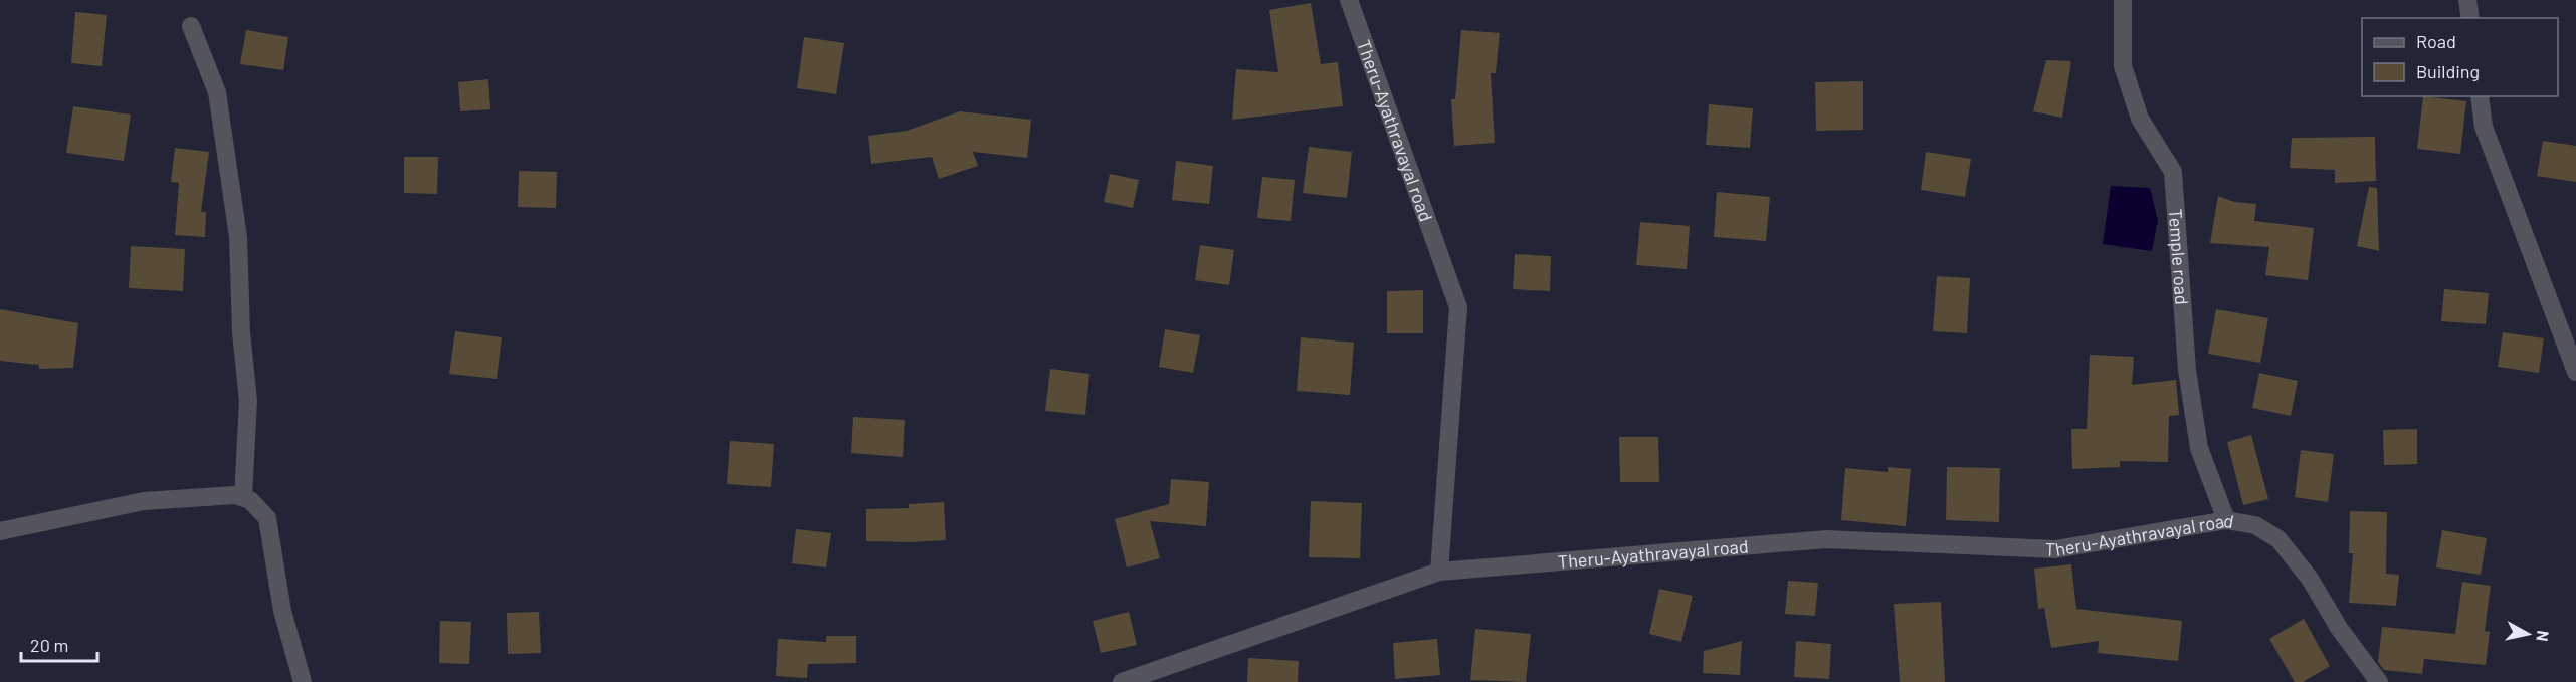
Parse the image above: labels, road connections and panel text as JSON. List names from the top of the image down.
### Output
{
  "streets": {
    "street": ["Theru-Ayathravayal road", "Temple road"]
  },
  "crossings": [
    ["Theru-Ayathravayal road", "Temple road"]
  ],
  "legend": ["Road", "Building"],
  "scale_bar": "20 m",
  "north": "right"
}
